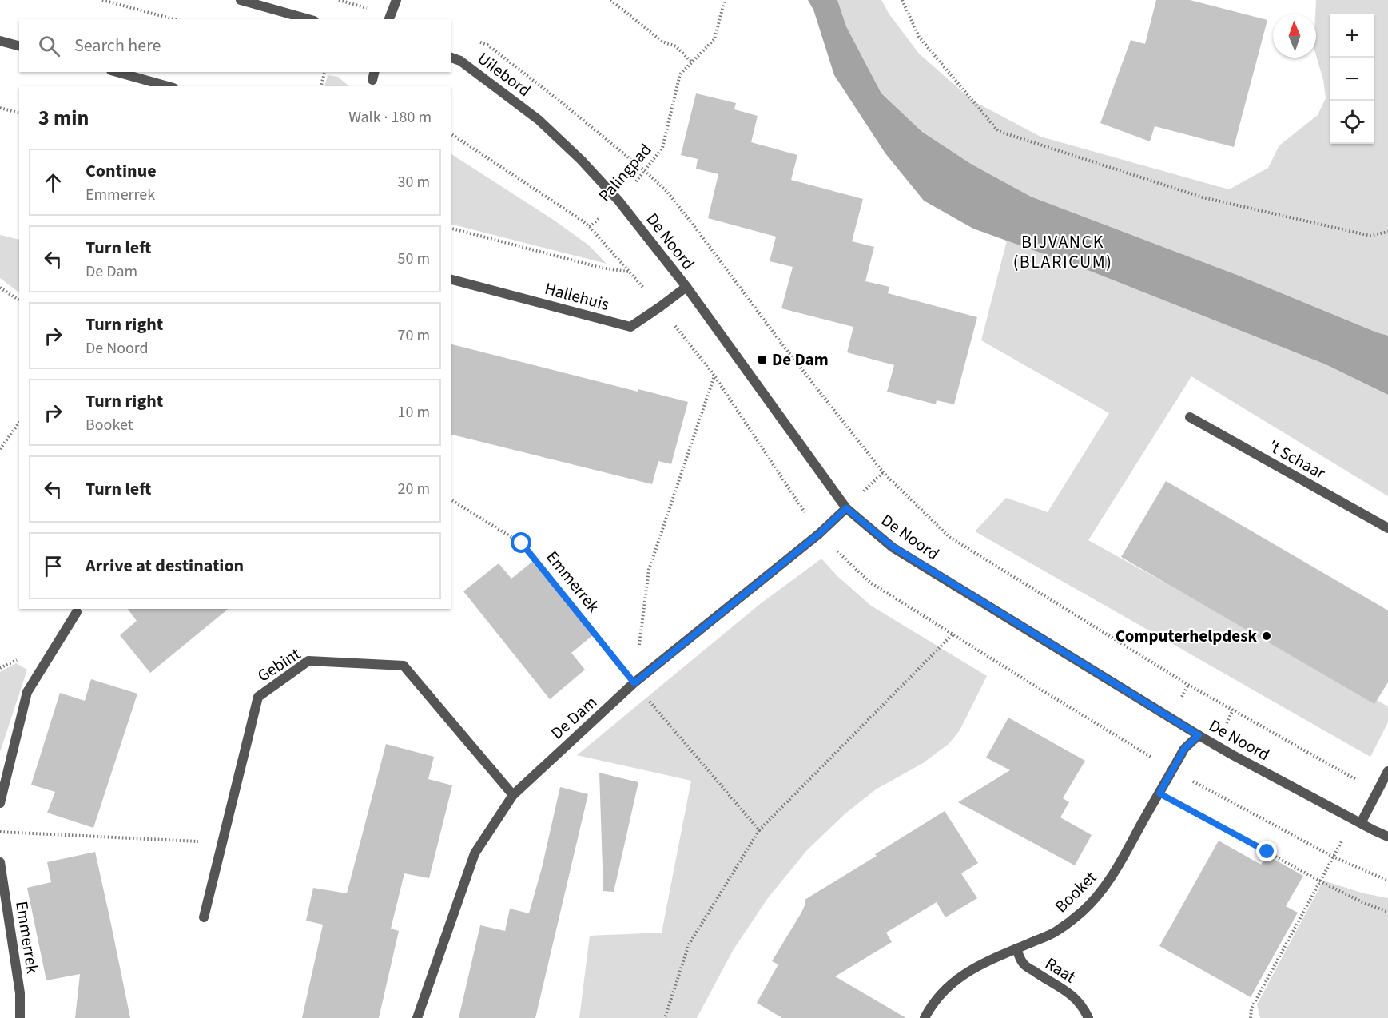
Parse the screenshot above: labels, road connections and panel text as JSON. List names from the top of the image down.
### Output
{
  "streets": {
    "street": [
      "Uilebord",
      "De Noord",
      "Hallehuis",
      "'t Schaar",
      "Emmerrek",
      "Gebint",
      "De Dam",
      "Booket",
      "Raat"
    ],
    "path": ["Palingpad"]
  },
  "crossings": [
    ["Uilebord", "De Noord"],
    ["Palingpad", "De Noord"],
    ["De Noord", "Hallehuis"],
    ["De Noord", "De Dam"],
    ["De Noord", "Booket"],
    ["Emmerrek", "De Dam"],
    ["Gebint", "De Dam"],
    ["Booket", "Raat"]
  ],
  "districts": ["BIJVANCK (BLARICUM)"],
  "places": {
    "transit": ["De Dam"],
    "other": ["Computerhelpdesk"]
  },
  "north": "top",
  "page": {
    "map_buttons": ["+", "−"],
    "search": "Search here",
    "heading": ["3 min", "Walk · 180 m"],
    "list": [
      ["Continue", "Emmerrek", "30 m"],
      ["Turn left", "De Dam", "50 m"],
      ["Turn right", "De Noord", "70 m"],
      ["Turn right", "Booket", "10 m"],
      ["Turn left", "20 m"],
      "Arrive at destination"
    ]
  }
}
